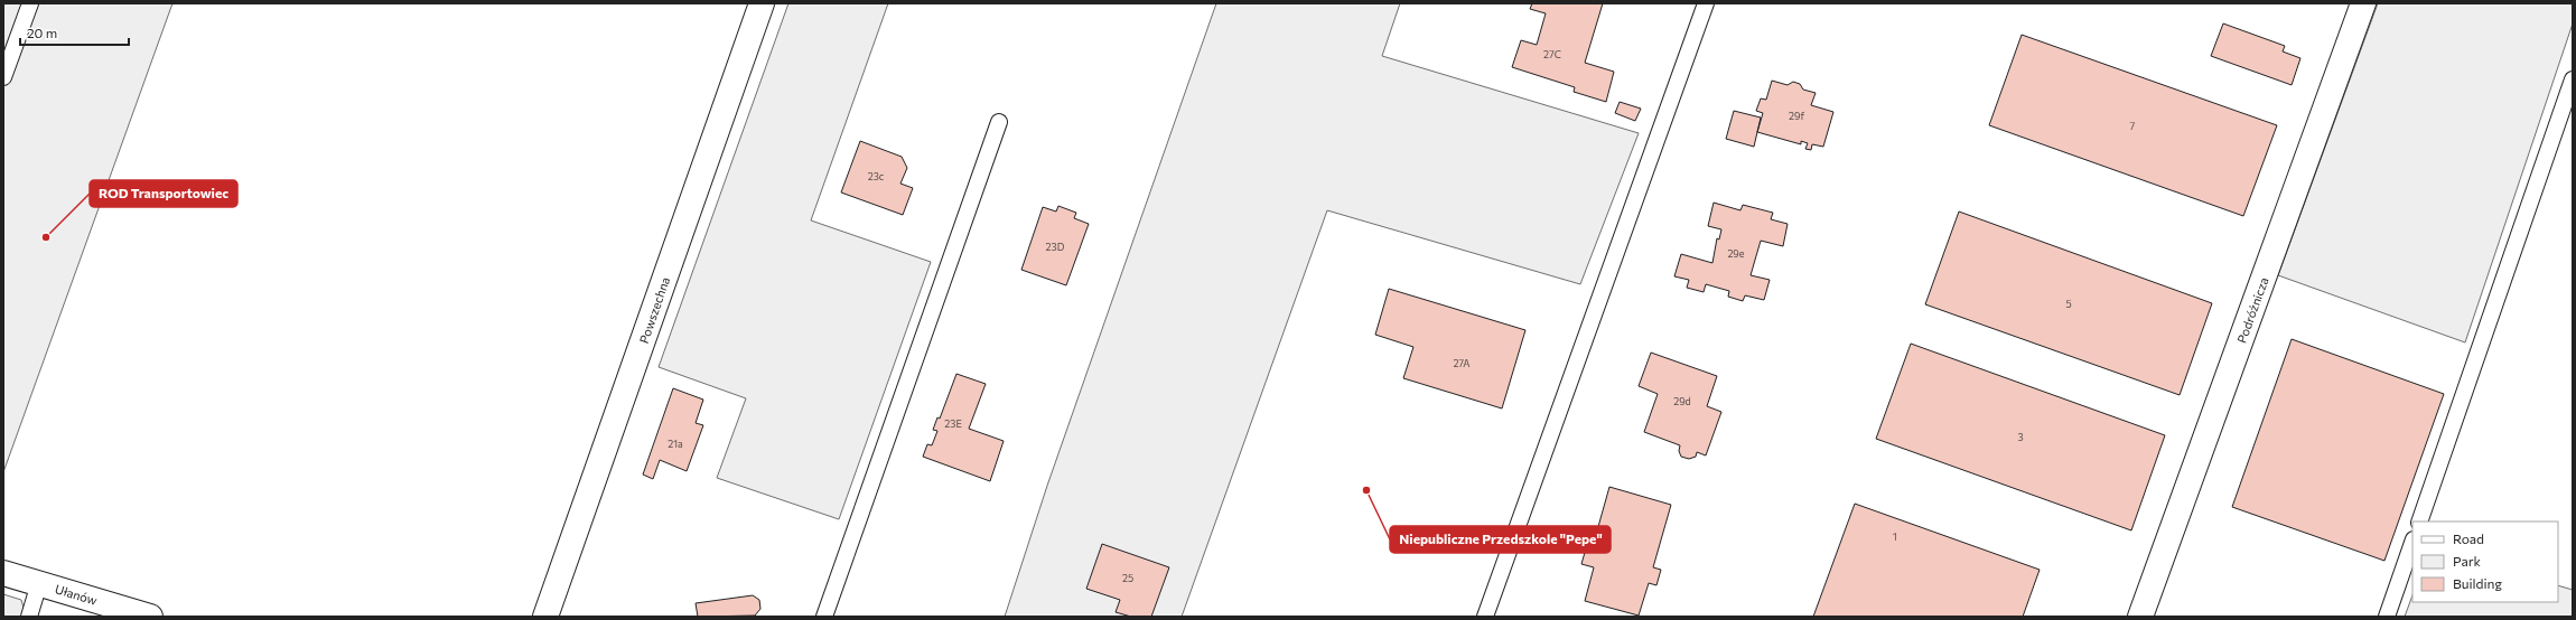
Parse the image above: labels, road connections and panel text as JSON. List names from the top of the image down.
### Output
{
  "streets": {
    "street": ["Powszechna", "Podróżnicza", "Ułanów"]
  },
  "places": ["ROD Transportowiec", "Niepubliczne Przedszkole \"Pepe\""],
  "house_numbers": [
    "27C",
    "29f",
    "7",
    "23c",
    "23D",
    "29e",
    "5",
    "27A",
    "29d",
    "23E",
    "3",
    "21a",
    "1",
    "25"
  ],
  "legend": ["Road", "Park", "Building"],
  "scale_bar": "20 m"
}
